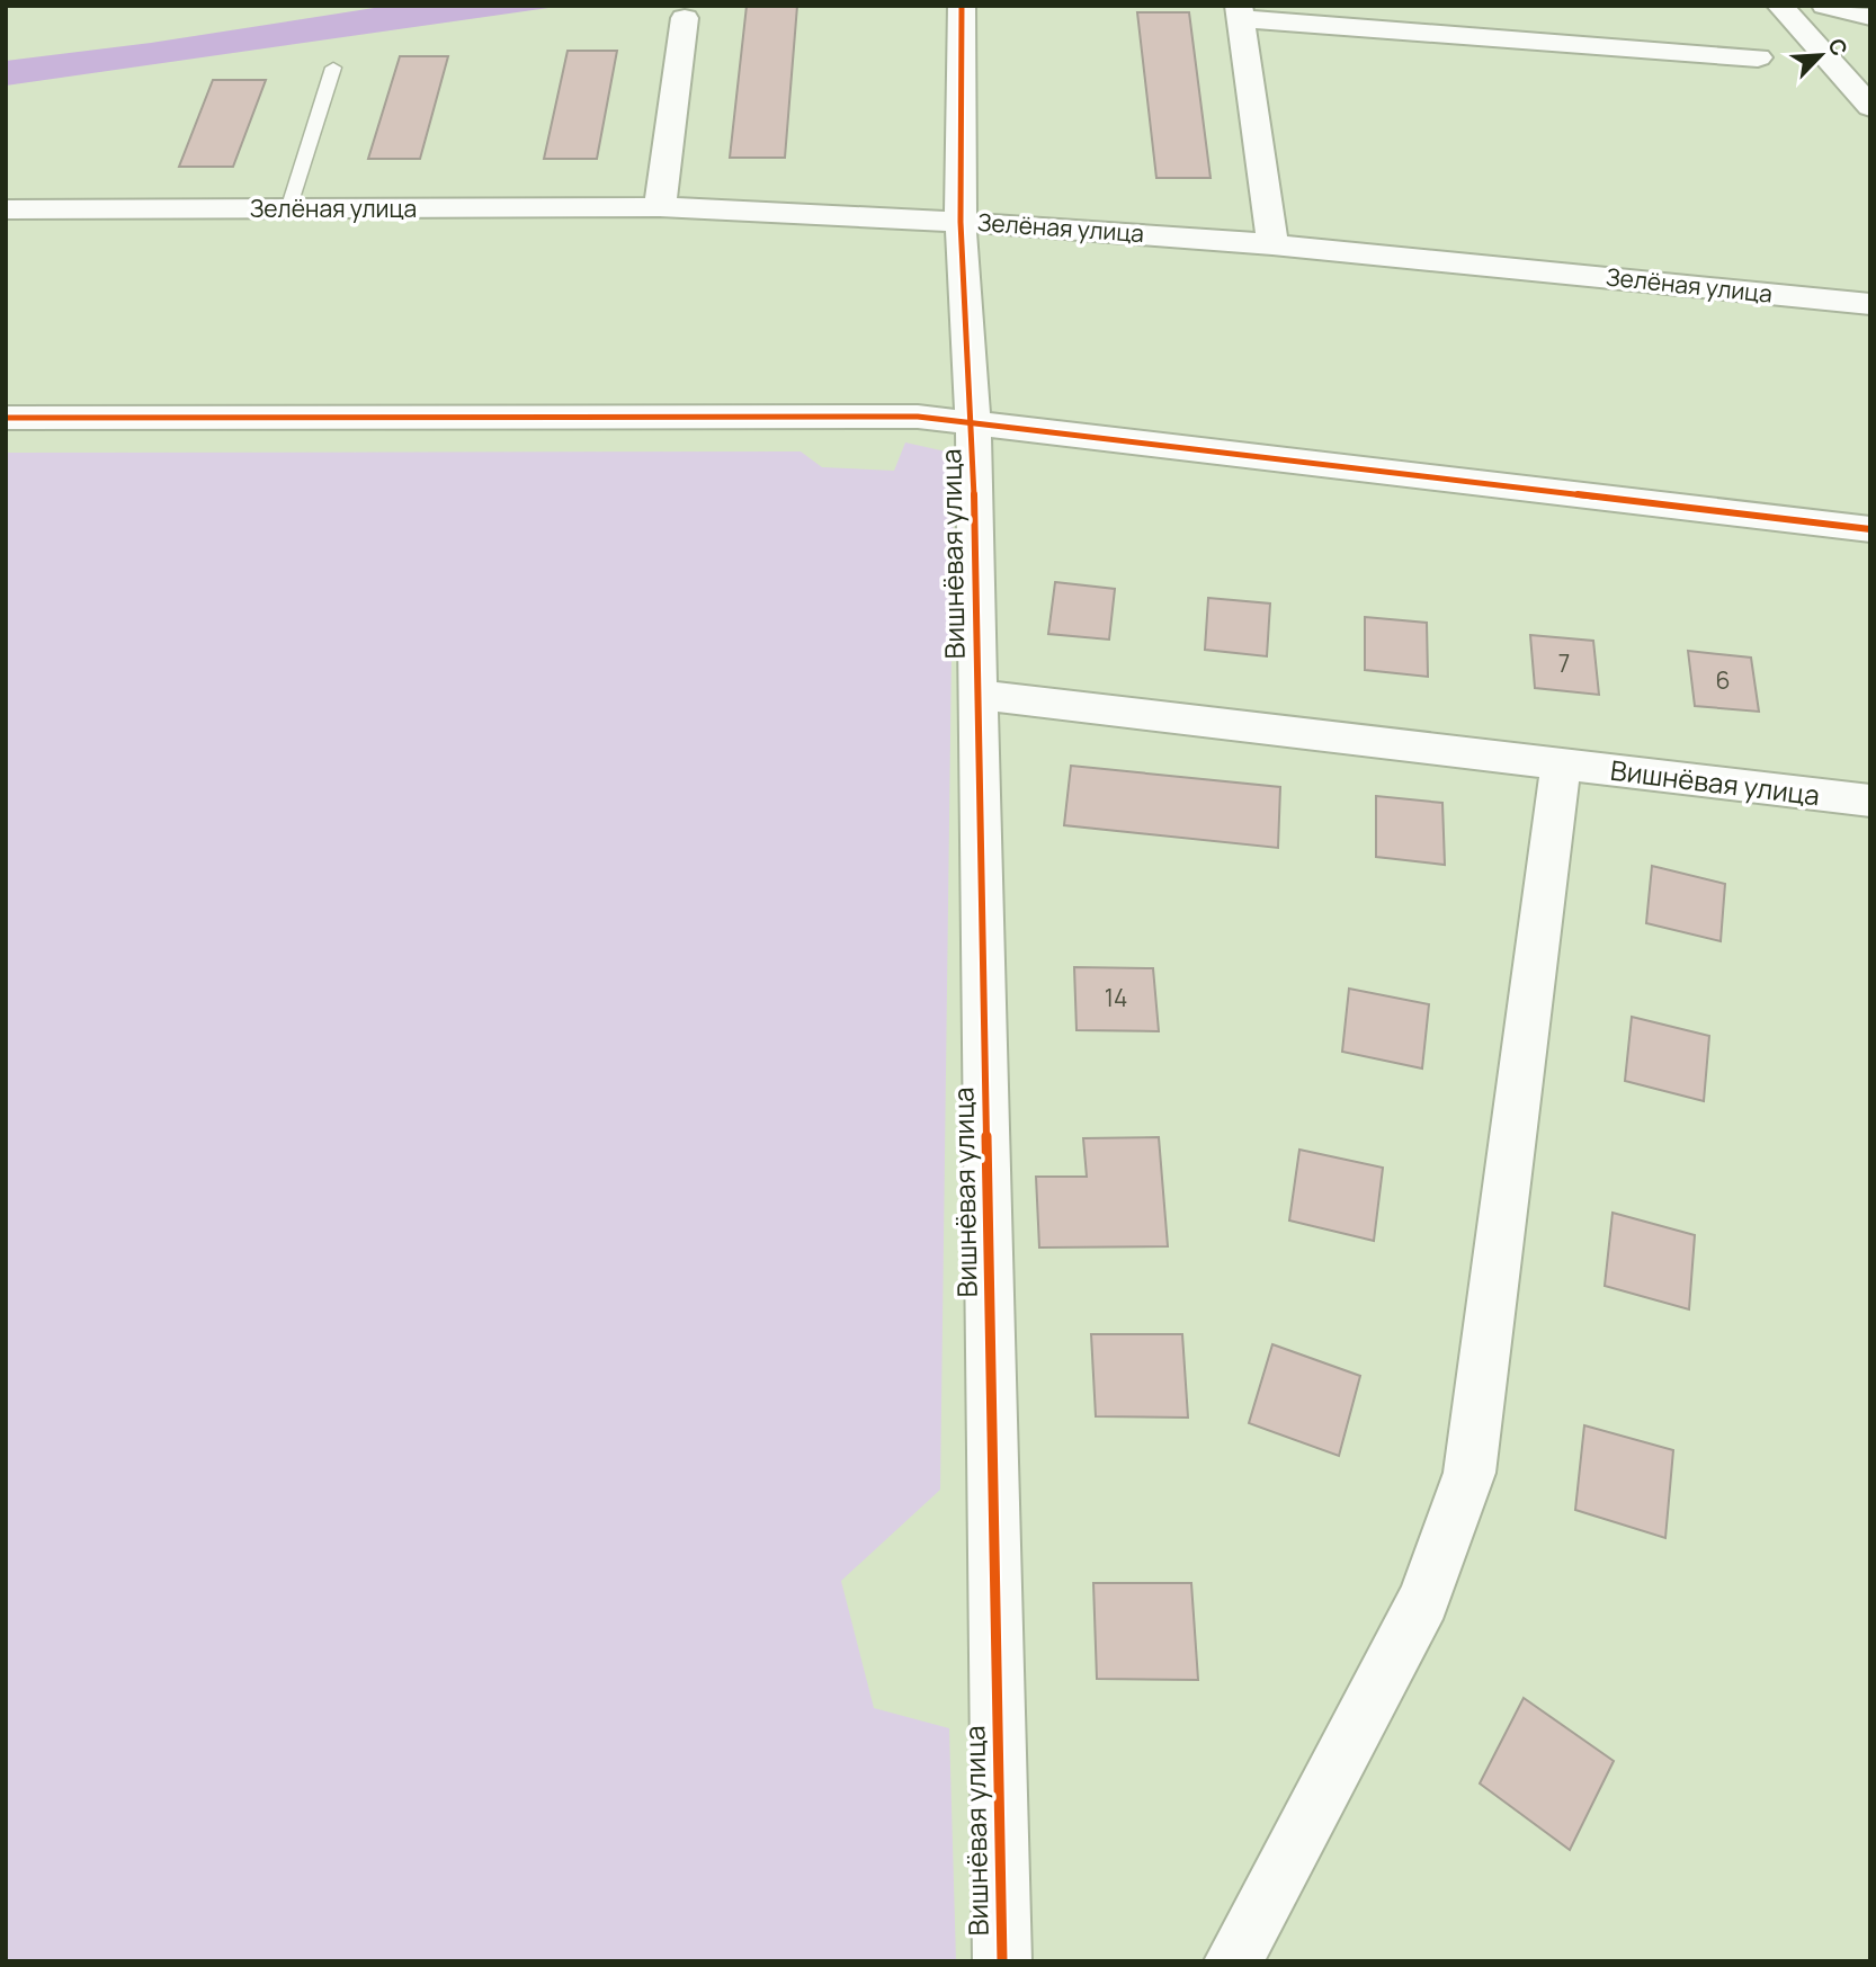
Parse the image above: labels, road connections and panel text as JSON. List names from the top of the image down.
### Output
{
  "streets": {
    "street": ["Зелёная улица", "Вишнёвая улица"]
  },
  "crossings": [
    ["Зелёная улица", "Вишнёвая улица"]
  ],
  "house_numbers": ["7", "6", "14"],
  "north": "top right"
}
